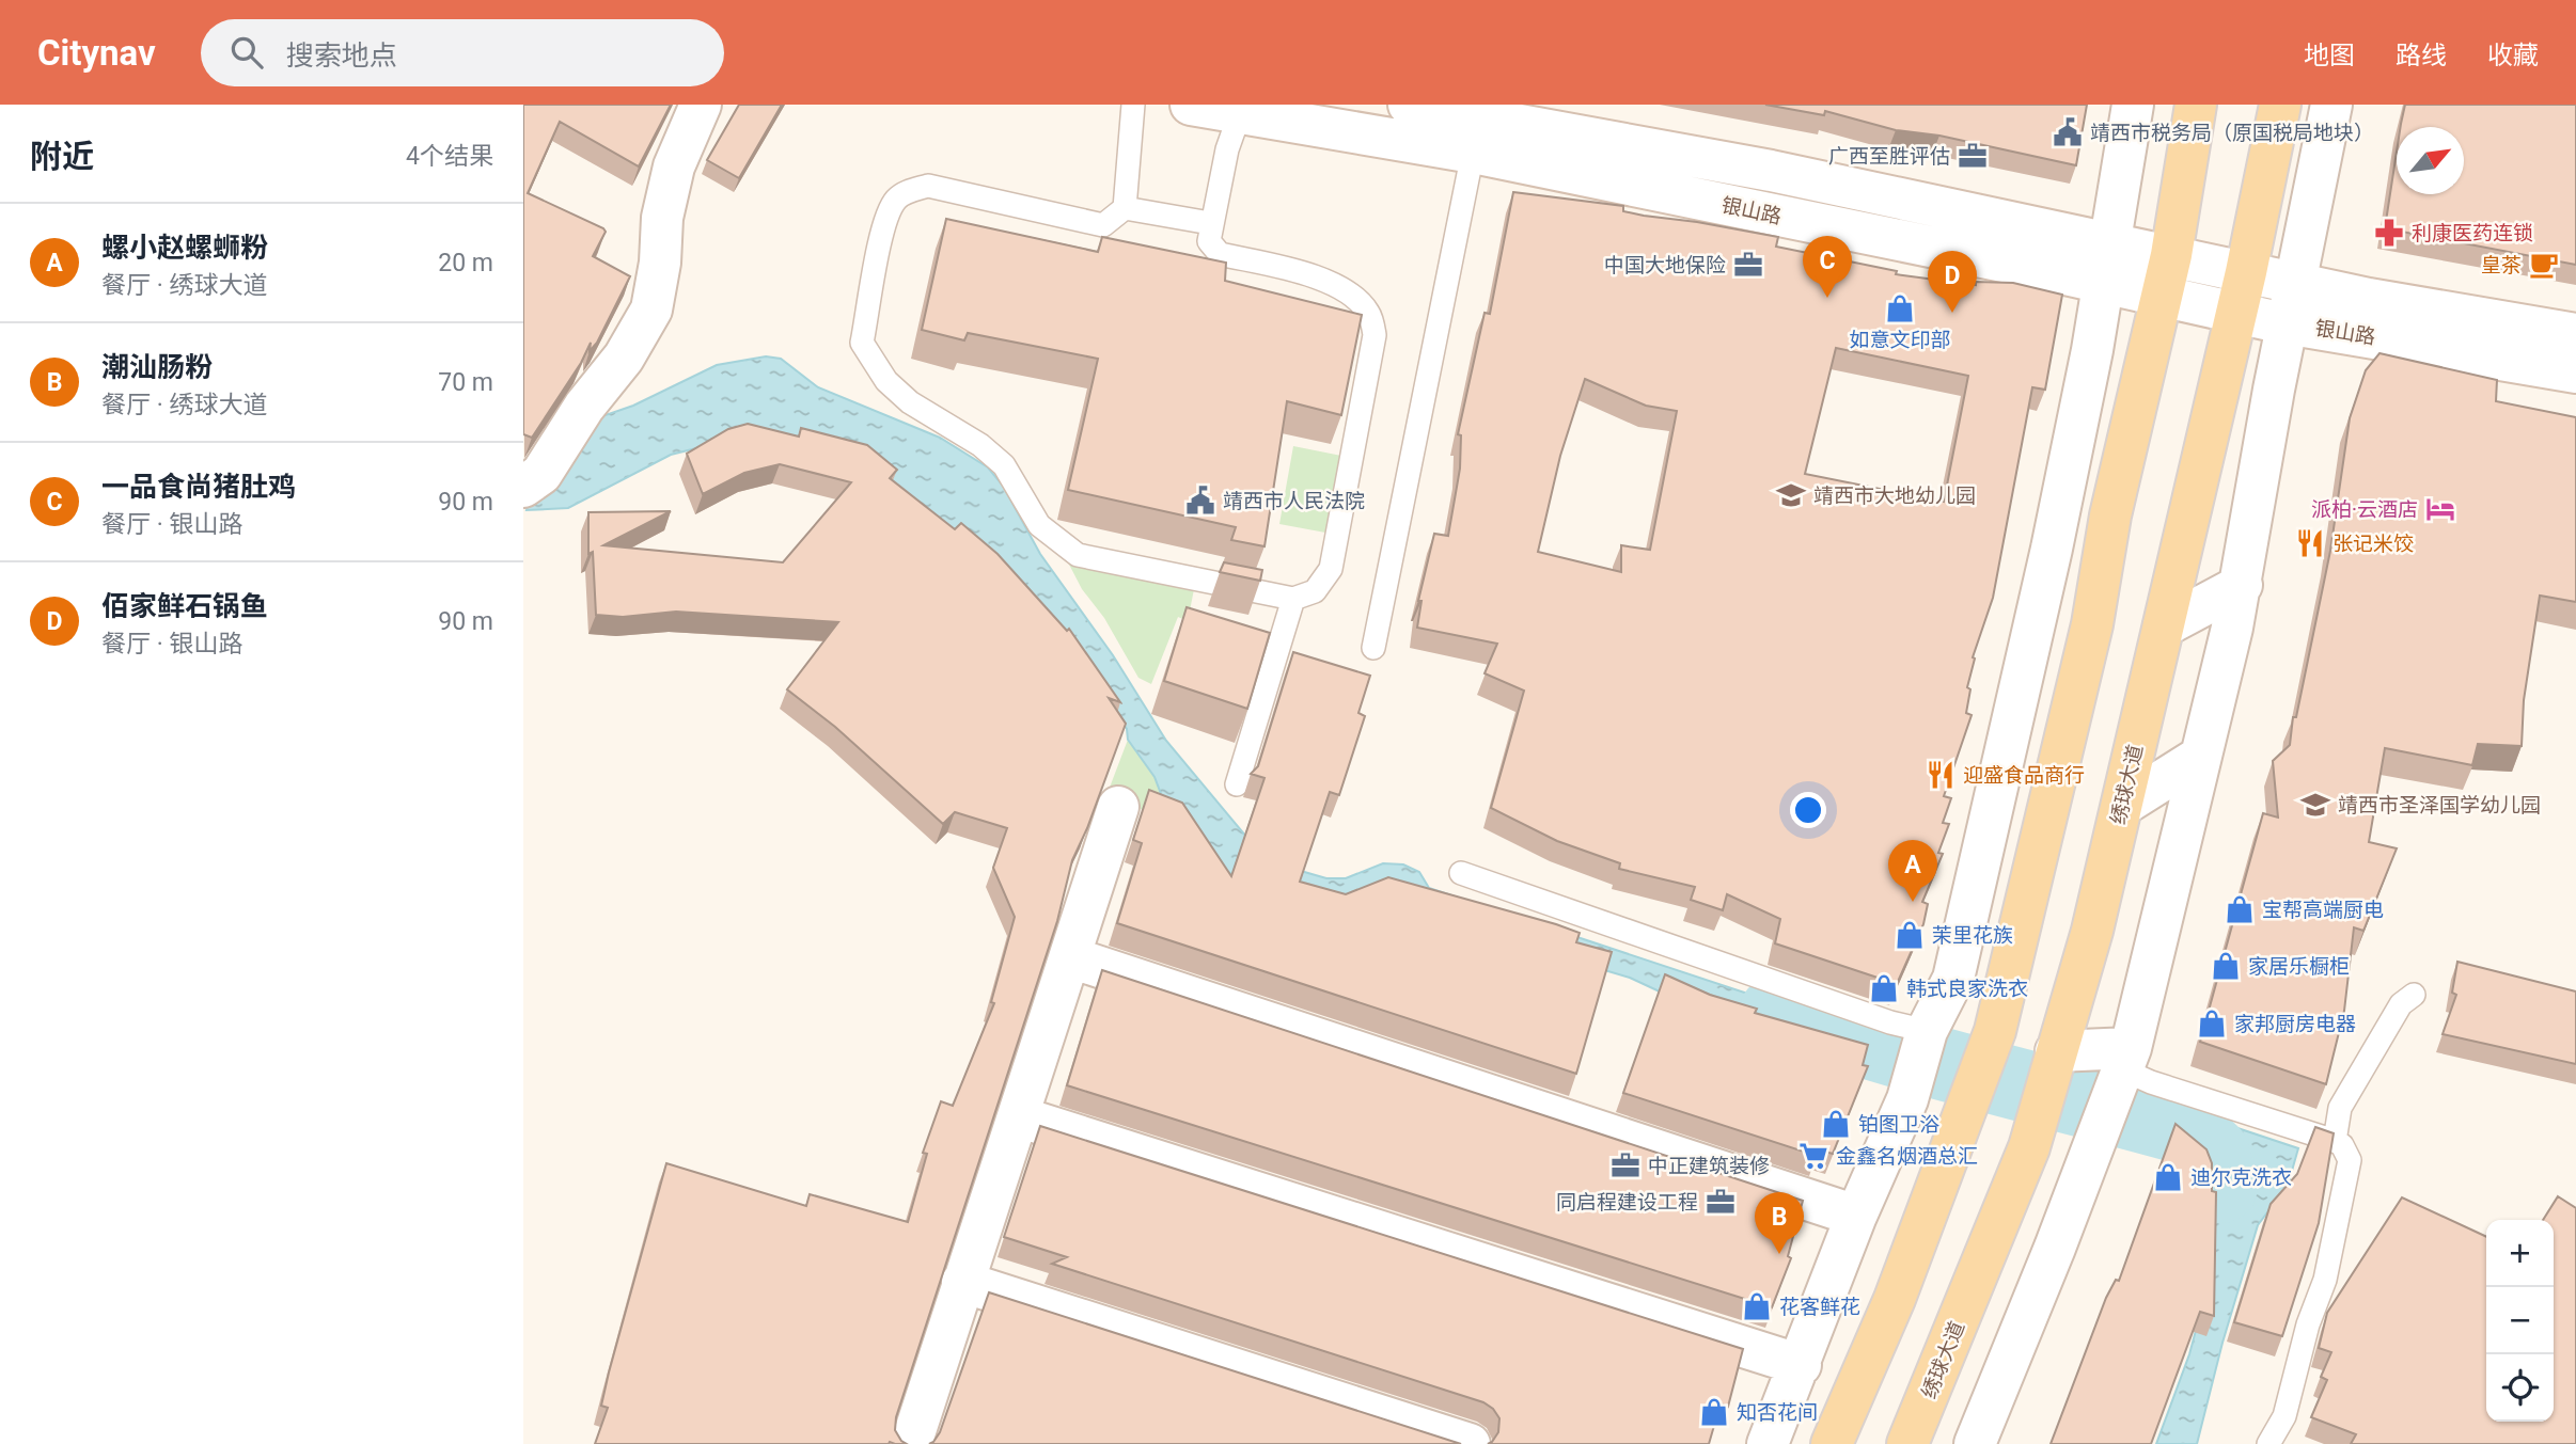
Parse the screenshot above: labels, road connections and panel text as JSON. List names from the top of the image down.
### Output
{
  "streets": {
    "main road": ["绣球大道"],
    "street": ["银山路"]
  },
  "crossings": [
    ["银山路", "绣球大道"]
  ],
  "places": {
    "public building": ["靖西市税务局（原国税局地块）", "靖西市人民法院"],
    "office": [
      "广西至胜评估",
      "中国大地保险",
      "中正建筑装修",
      "同启程建设工程"
    ],
    "pharmacy": ["利康医药连锁"],
    "cafe": ["皇茶"],
    "shop": [
      "如意文印部",
      "宝帮高端厨电",
      "茉里花族",
      "家居乐橱柜",
      "韩式良家洗衣",
      "家邦厨房电器",
      "铂图卫浴",
      "迪尔克洗衣",
      "花客鲜花",
      "知否花间"
    ],
    "school or university": ["靖西市大地幼儿园", "靖西市圣泽国学幼儿园"],
    "hotel": ["派柏·云酒店"],
    "restaurant": ["张记米饺", "迎盛食品商行"],
    "supermarket": ["金鑫名烟酒总汇"]
  },
  "north": "top right",
  "page": {
    "header": "Citynav",
    "search": "搜索地点",
    "nav": ["地图", "路线", "收藏"],
    "heading": ["附近", "4个结果"],
    "list": [
      {
        "mark": "A",
        "name": "螺小赵螺蛳粉",
        "note": "餐厅 · 绣球大道",
        "value": "20 m"
      },
      {
        "mark": "B",
        "name": "潮汕肠粉",
        "note": "餐厅 · 绣球大道",
        "value": "70 m"
      },
      {
        "mark": "C",
        "name": "一品食尚猪肚鸡",
        "note": "餐厅 · 银山路",
        "value": "90 m"
      },
      {
        "mark": "D",
        "name": "佰家鲜石锅鱼",
        "note": "餐厅 · 银山路",
        "value": "90 m"
      }
    ],
    "pins": [
      "C",
      "D",
      "A",
      "B"
    ],
    "map_buttons": ["+", "−"]
  }
}
